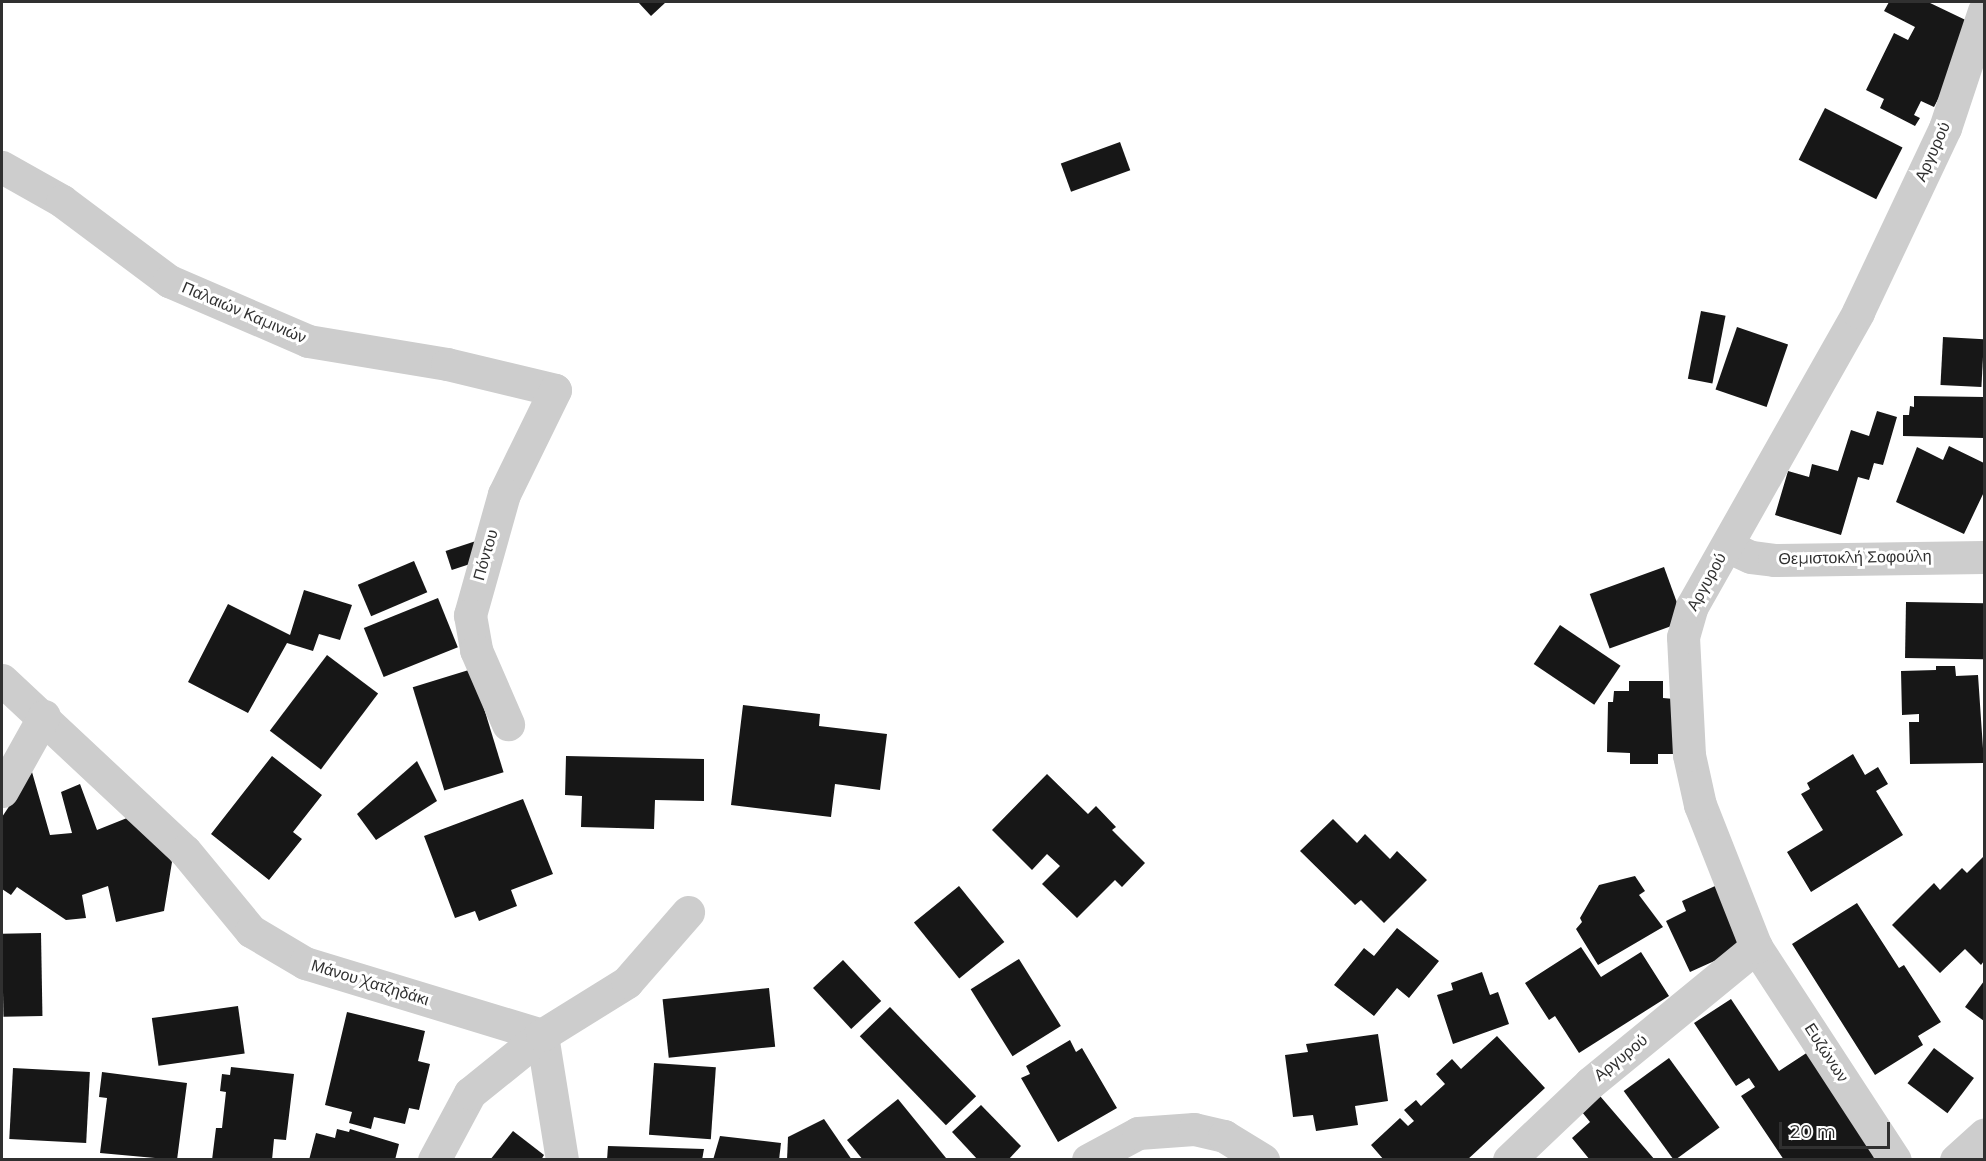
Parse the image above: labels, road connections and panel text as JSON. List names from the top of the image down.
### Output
{
  "streets": {
    "street": [
      "Αργυρού",
      "Παλαιών Καμινιών",
      "Πόντου",
      "Θεμιστοκλή Σοφούλη",
      "Μάνου Χατζηδάκι",
      "Ευζώνων"
    ]
  },
  "crossings": [
    ["Αργυρού", "Θεμιστοκλή Σοφούλη"],
    ["Αργυρού", "Ευζώνων"],
    ["Παλαιών Καμινιών", "Πόντου"]
  ],
  "scale_bar": "20 m"
}
